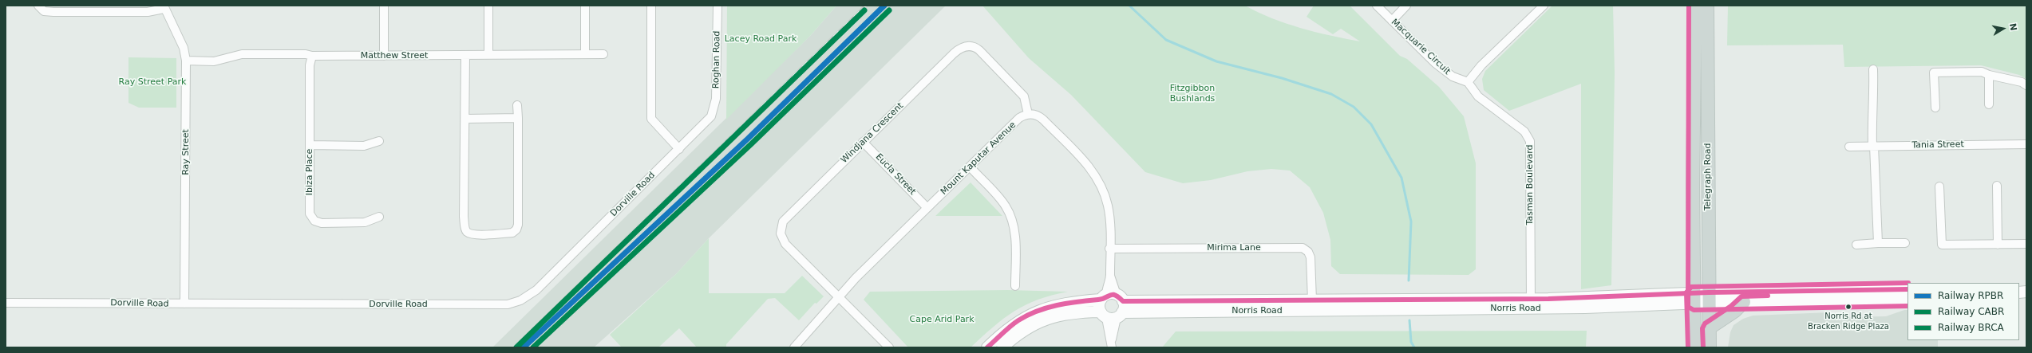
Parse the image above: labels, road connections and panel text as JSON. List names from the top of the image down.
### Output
{
  "streets": {
    "main road": ["Telegraph Road", "Norris Road"],
    "street": [
      "Macquarie Circuit",
      "Matthew Street",
      "Roghan Road",
      "Windjana Crescent",
      "Tania Street",
      "Ray Street",
      "Mount Kaputar Avenue",
      "Ibiza Place",
      "Eucla Street",
      "Tasman Boulevard",
      "Dorville Road",
      "Mirima Lane"
    ]
  },
  "crossings": [
    ["Macquarie Circuit", "Tasman Boulevard"],
    ["Matthew Street", "Ray Street"],
    ["Matthew Street", "Ibiza Place"],
    ["Roghan Road", "Dorville Road"],
    ["Windjana Crescent", "Mount Kaputar Avenue"],
    ["Windjana Crescent", "Eucla Street"],
    ["Ray Street", "Dorville Road"],
    ["Mount Kaputar Avenue", "Eucla Street"],
    ["Telegraph Road", "Norris Road"],
    ["Tasman Boulevard", "Norris Road"],
    ["Mirima Lane", "Norris Road"]
  ],
  "parks": [
    "Lacey Road Park",
    "Ray Street Park",
    "Fitzgibbon Bushlands",
    "Cape Arid Park"
  ],
  "places": ["Norris Rd at Bracken Ridge Plaza"],
  "lines": ["rail line RPBR", "rail line CABR", "rail line BRCA"],
  "legend": ["Railway RPBR", "Railway CABR", "Railway BRCA"],
  "north": "right"
}
